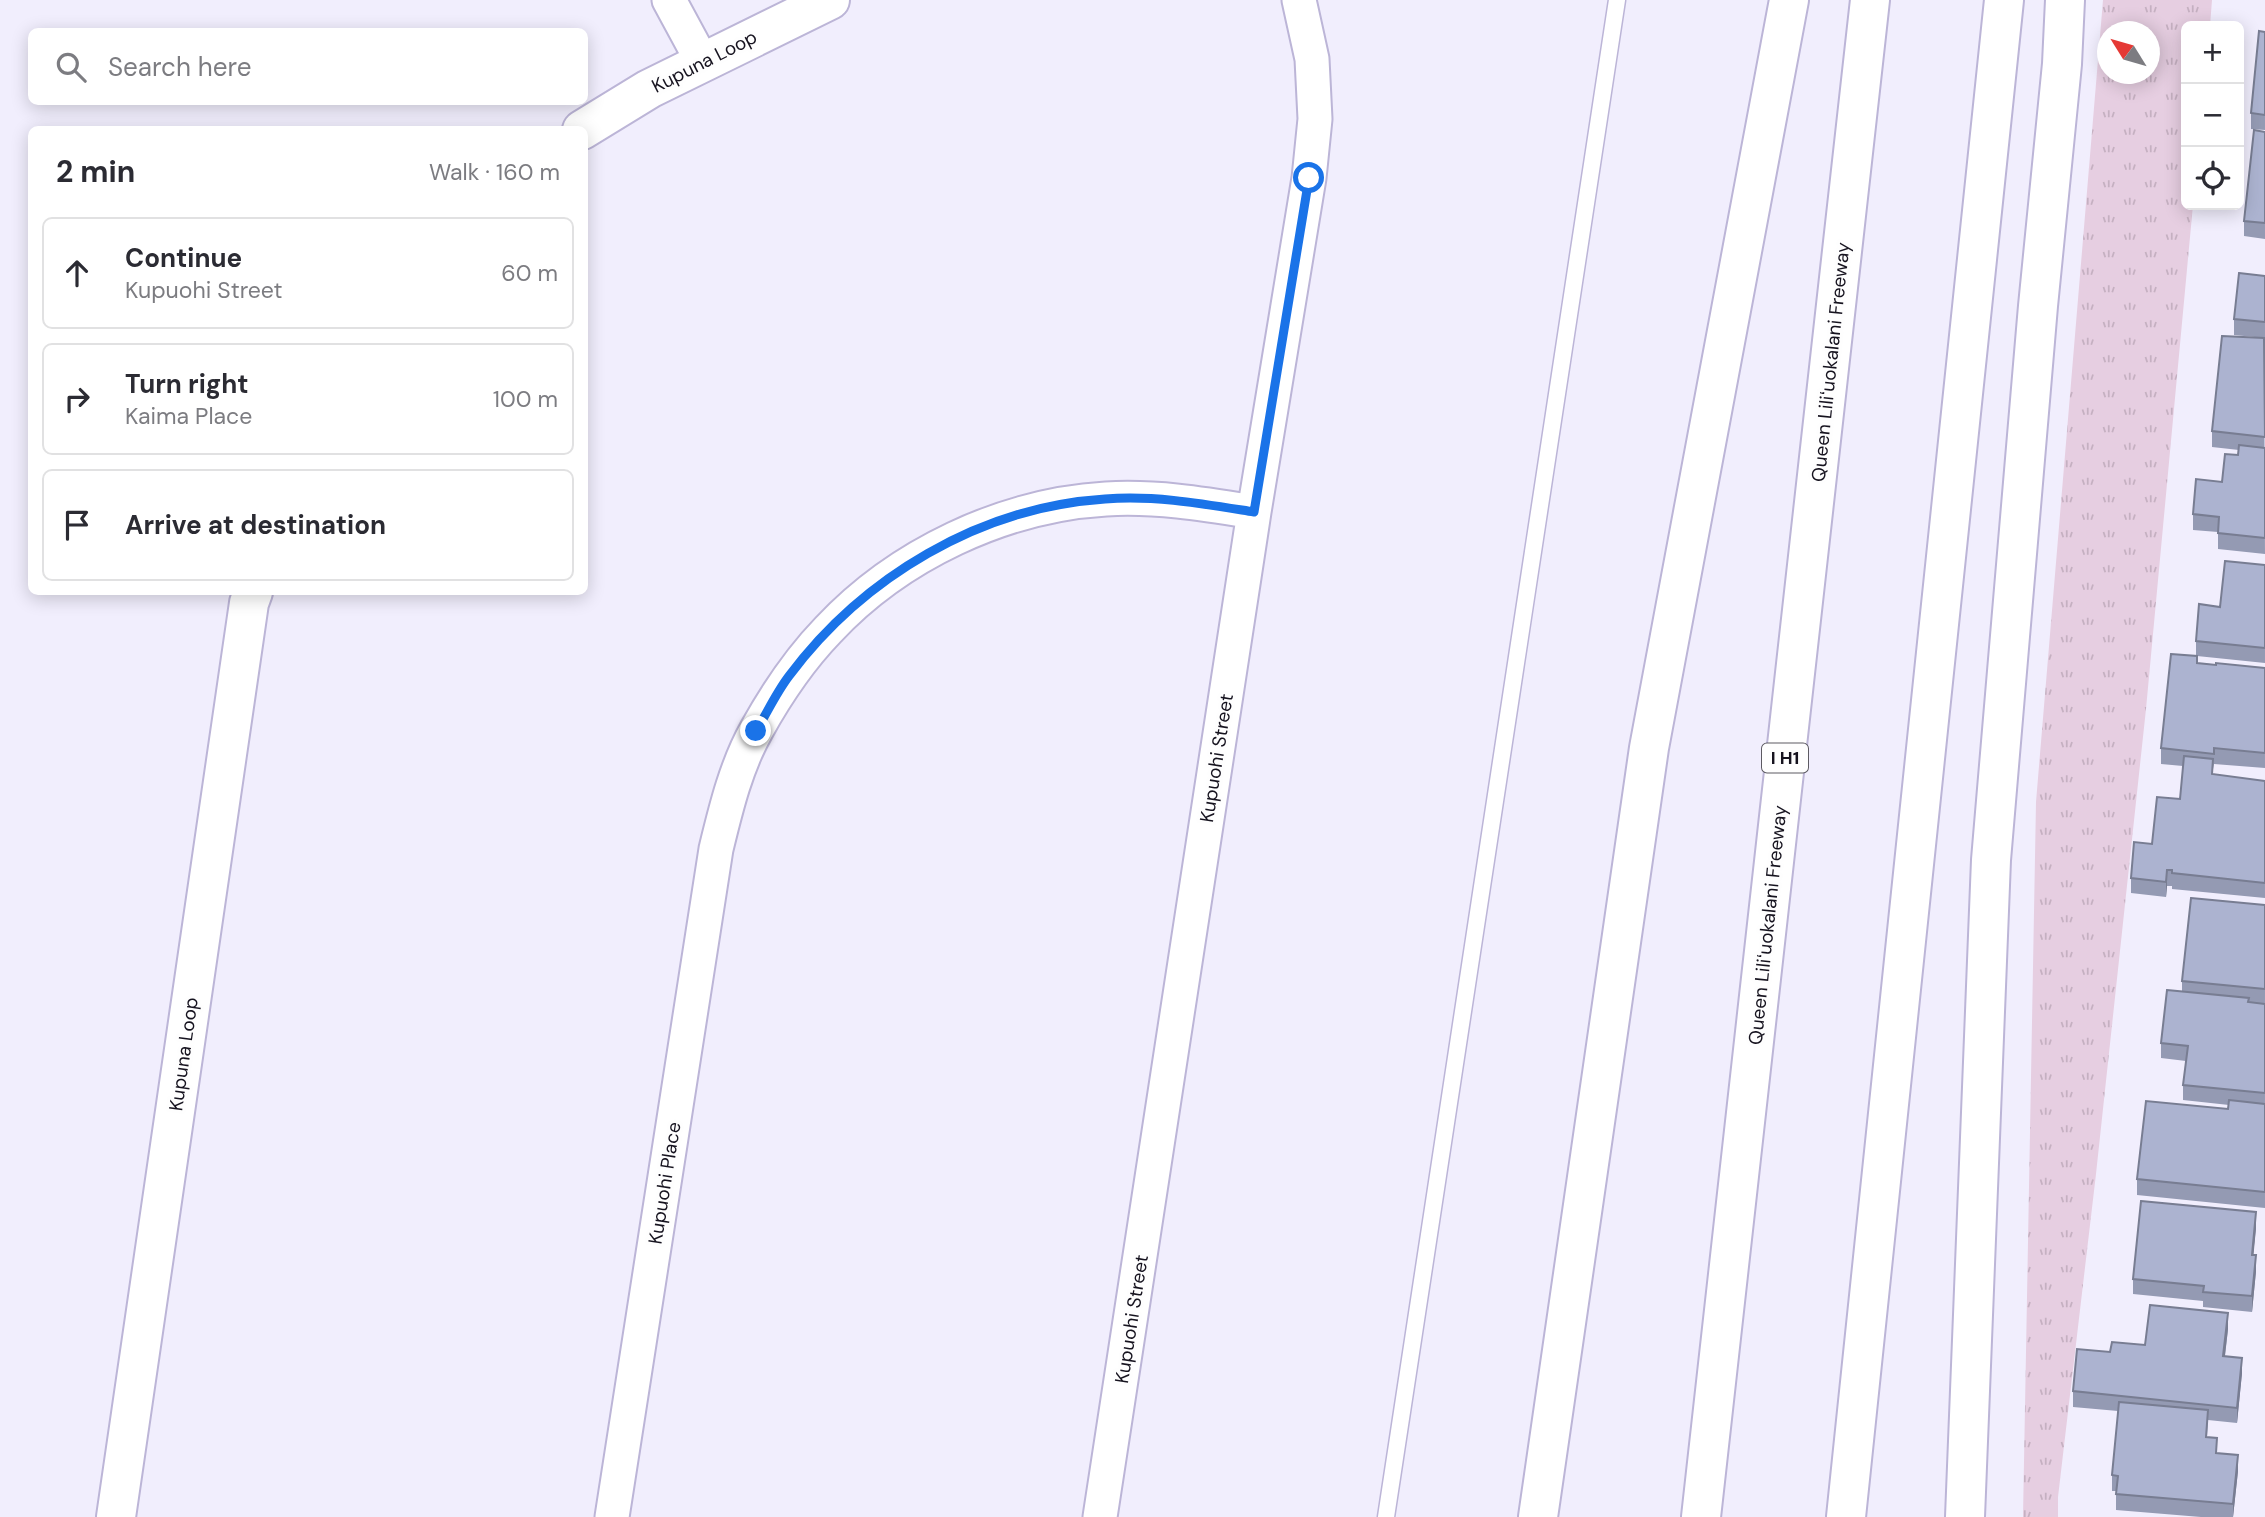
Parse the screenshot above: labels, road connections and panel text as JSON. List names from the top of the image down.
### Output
{
  "streets": {
    "main road": ["Kupuna Loop", "Queen Liliʻuokalani Freeway", "I H1"],
    "street": ["Kupuohi Street", "Kupuohi Place"]
  },
  "crossings": [
    ["Kupuohi Street", "Kupuohi Place"]
  ],
  "north": "top left",
  "page": {
    "map_buttons": ["+", "−"],
    "search": "Search here",
    "heading": ["2 min", "Walk · 160 m"],
    "list": [
      ["Continue", "Kupuohi Street", "60 m"],
      ["Turn right", "Kaima Place", "100 m"],
      "Arrive at destination"
    ]
  }
}
